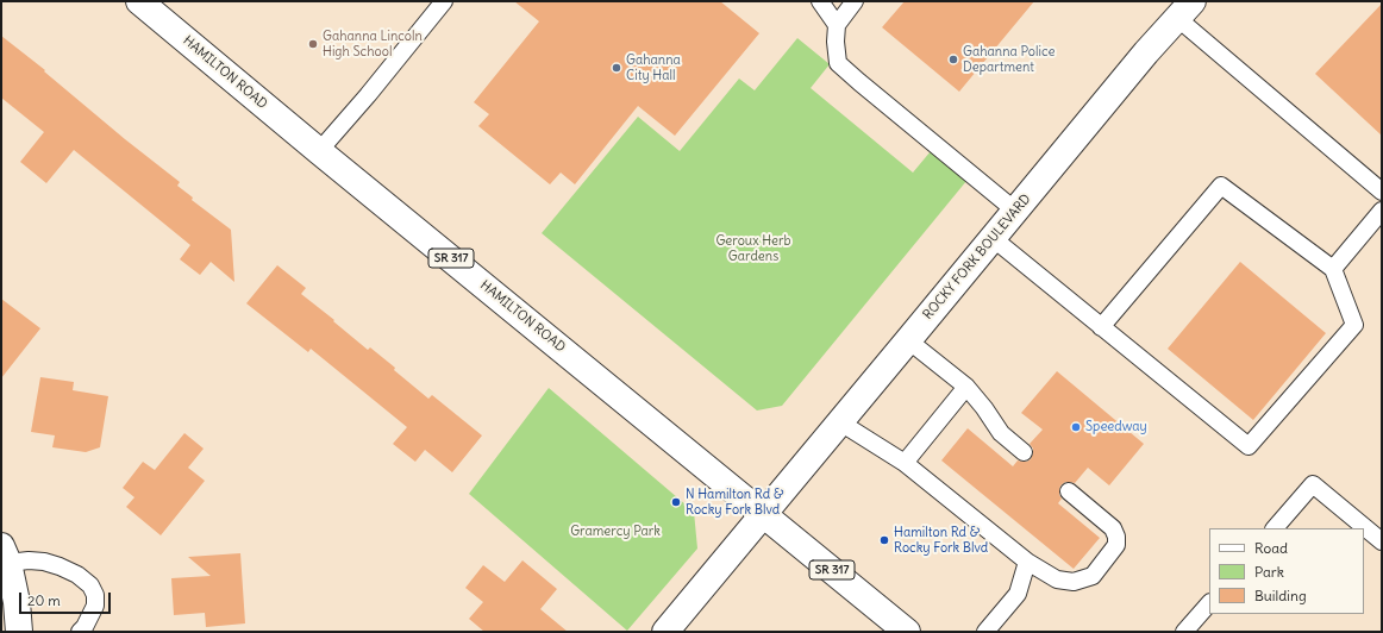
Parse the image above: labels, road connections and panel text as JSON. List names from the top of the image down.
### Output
{
  "streets": {
    "main road": ["HAMILTON ROAD", "ROCKY FORK BOULEVARD", "SR 317"]
  },
  "crossings": [
    ["HAMILTON ROAD", "ROCKY FORK BOULEVARD"]
  ],
  "parks": ["Geroux Herb Gardens", "Gramercy Park"],
  "places": [
    "Gahanna Lincoln High School",
    "Gahanna Police Department",
    "Gahanna City Hall",
    "Speedway",
    "N Hamilton Rd & Rocky Fork Blvd",
    "Hamilton Rd & Rocky Fork Blvd"
  ],
  "legend": ["Road", "Park", "Building"],
  "scale_bar": "20 m"
}
